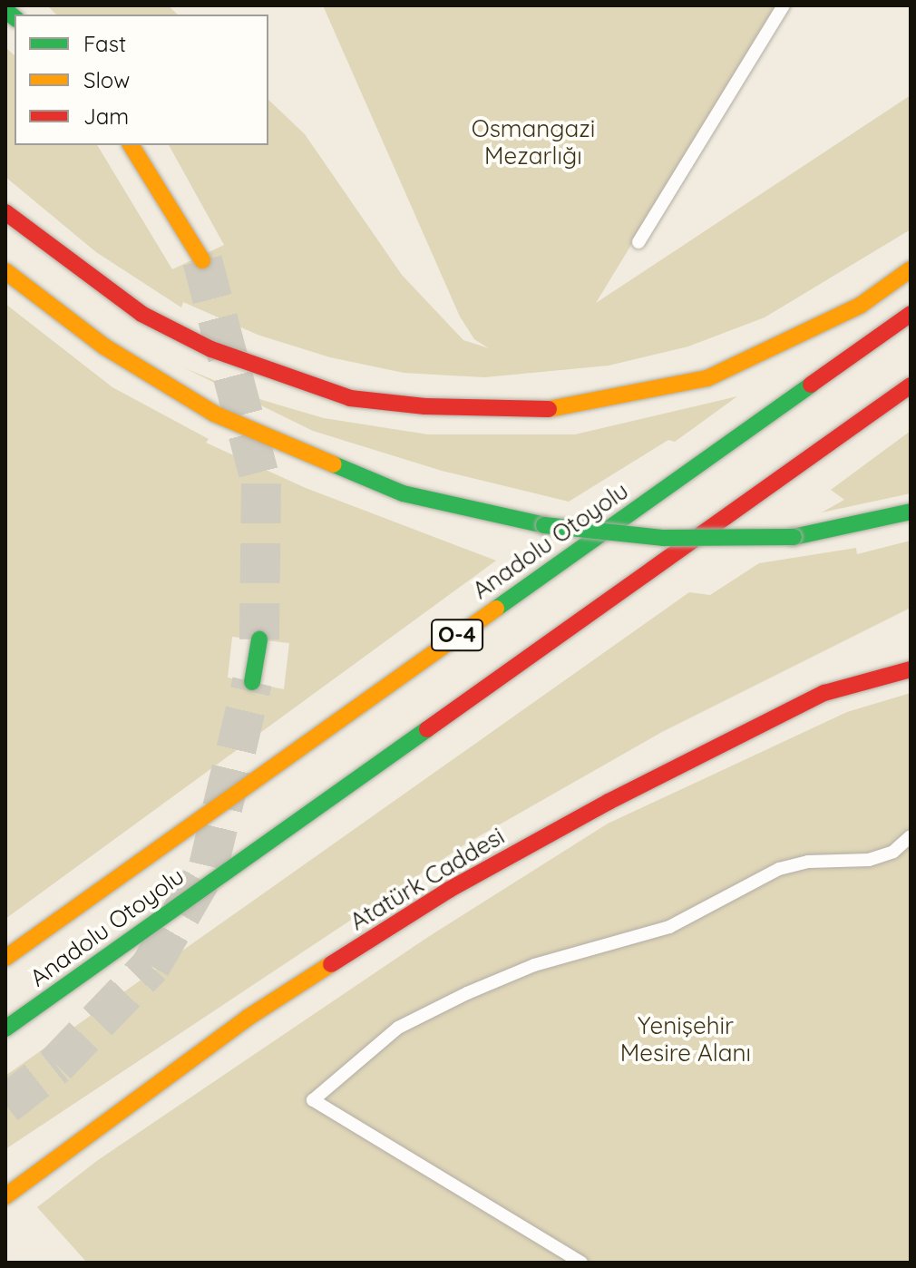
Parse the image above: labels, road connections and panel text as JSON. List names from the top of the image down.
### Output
{
  "streets": {
    "main road": ["Anadolu Otoyolu", "O-4", "Atatürk Caddesi"]
  },
  "parks": ["Osmangazi Mezarlığı", "Yenişehir Mesire Alanı"],
  "legend": ["Fast", "Slow", "Jam"]
}
